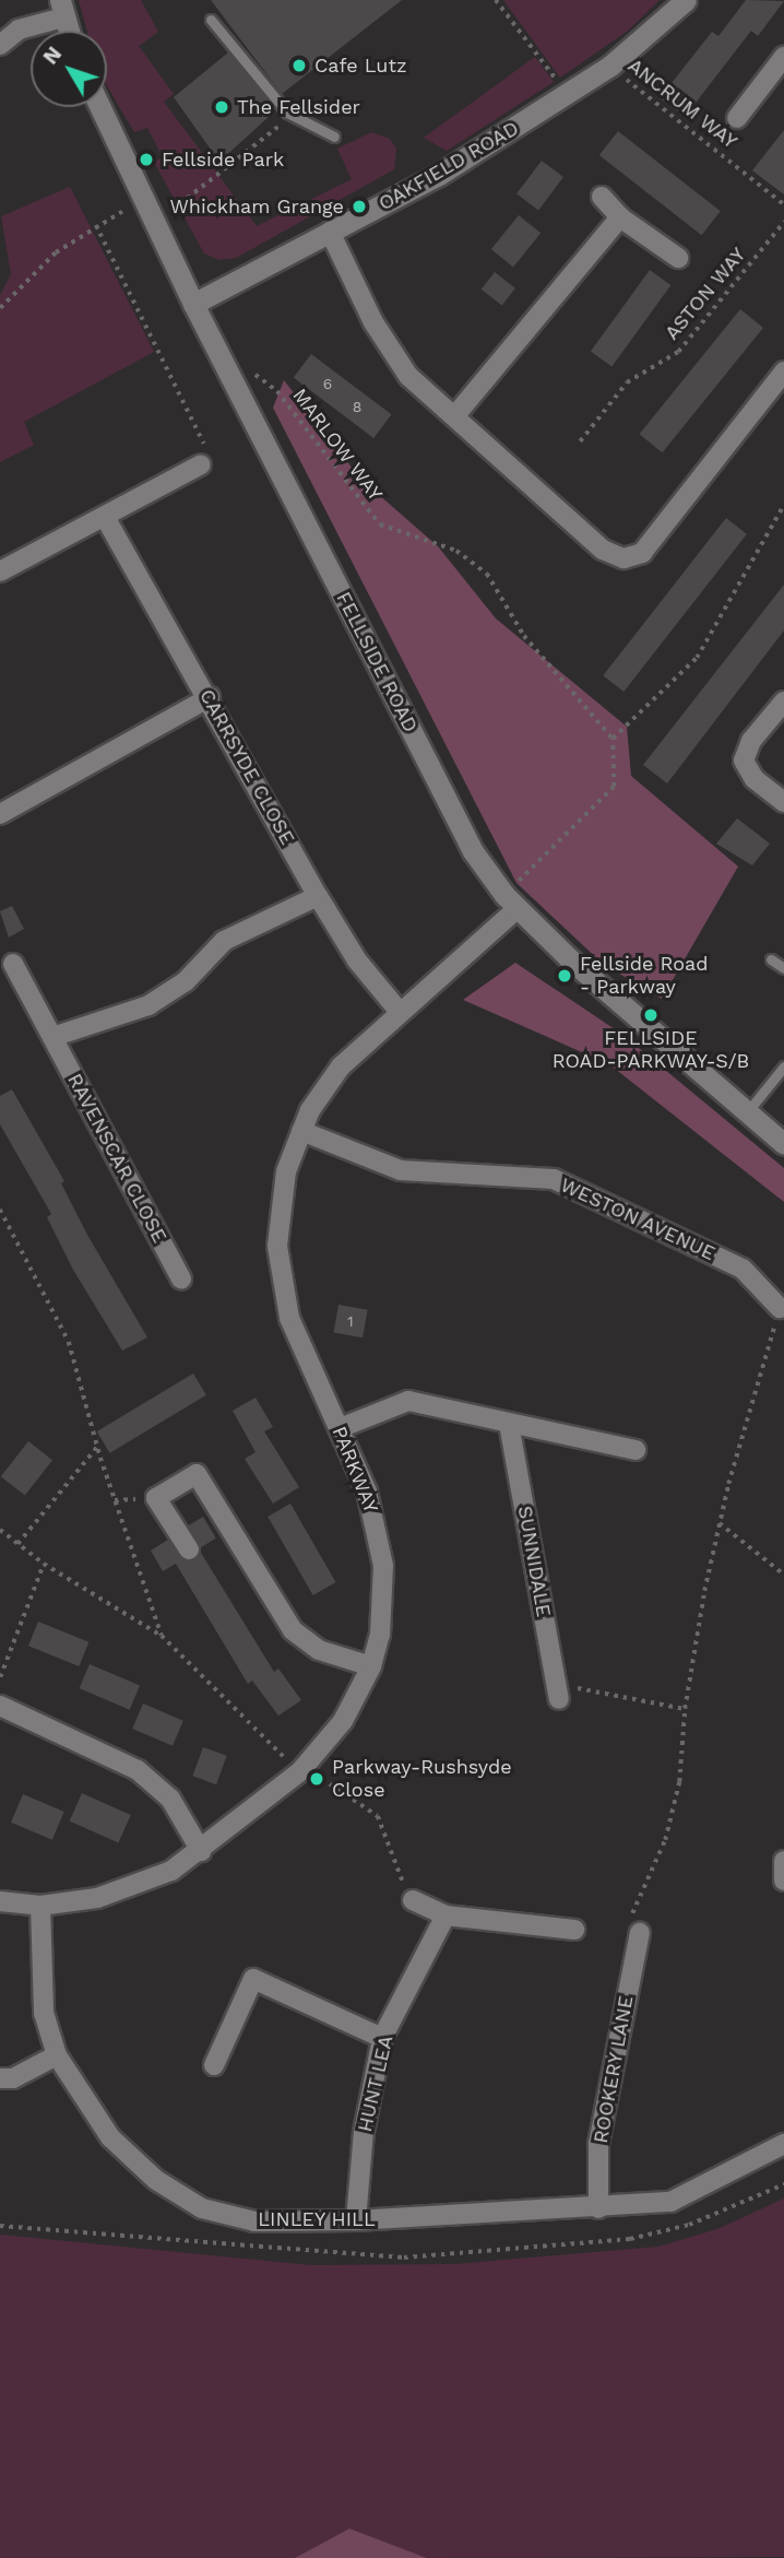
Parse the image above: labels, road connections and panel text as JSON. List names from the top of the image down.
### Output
{
  "streets": {
    "street": [
      "OAKFIELD ROAD",
      "FELLSIDE ROAD",
      "CARRSYDE CLOSE",
      "RAVENSCAR CLOSE",
      "WESTON AVENUE",
      "PARKWAY",
      "SUNNIDALE",
      "ROOKERY LANE",
      "HUNT LEA",
      "LINLEY HILL"
    ],
    "path": ["ANCRUM WAY", "ASTON WAY", "MARLOW WAY"]
  },
  "crossings": [
    ["ANCRUM WAY", "OAKFIELD ROAD"],
    ["OAKFIELD ROAD", "FELLSIDE ROAD"],
    ["FELLSIDE ROAD", "PARKWAY"],
    ["CARRSYDE CLOSE", "PARKWAY"],
    ["WESTON AVENUE", "PARKWAY"],
    ["PARKWAY", "LINLEY HILL"],
    ["ROOKERY LANE", "LINLEY HILL"],
    ["HUNT LEA", "LINLEY HILL"]
  ],
  "places": [
    "Cafe Lutz",
    "The Fellsider",
    "Fellside Park",
    "Whickham Grange",
    "Fellside Road - Parkway",
    "FELLSIDE ROAD-PARKWAY-S/B",
    "Parkway-Rushsyde Close"
  ],
  "house_numbers": ["6", "8", "1"],
  "north": "top left"
}
